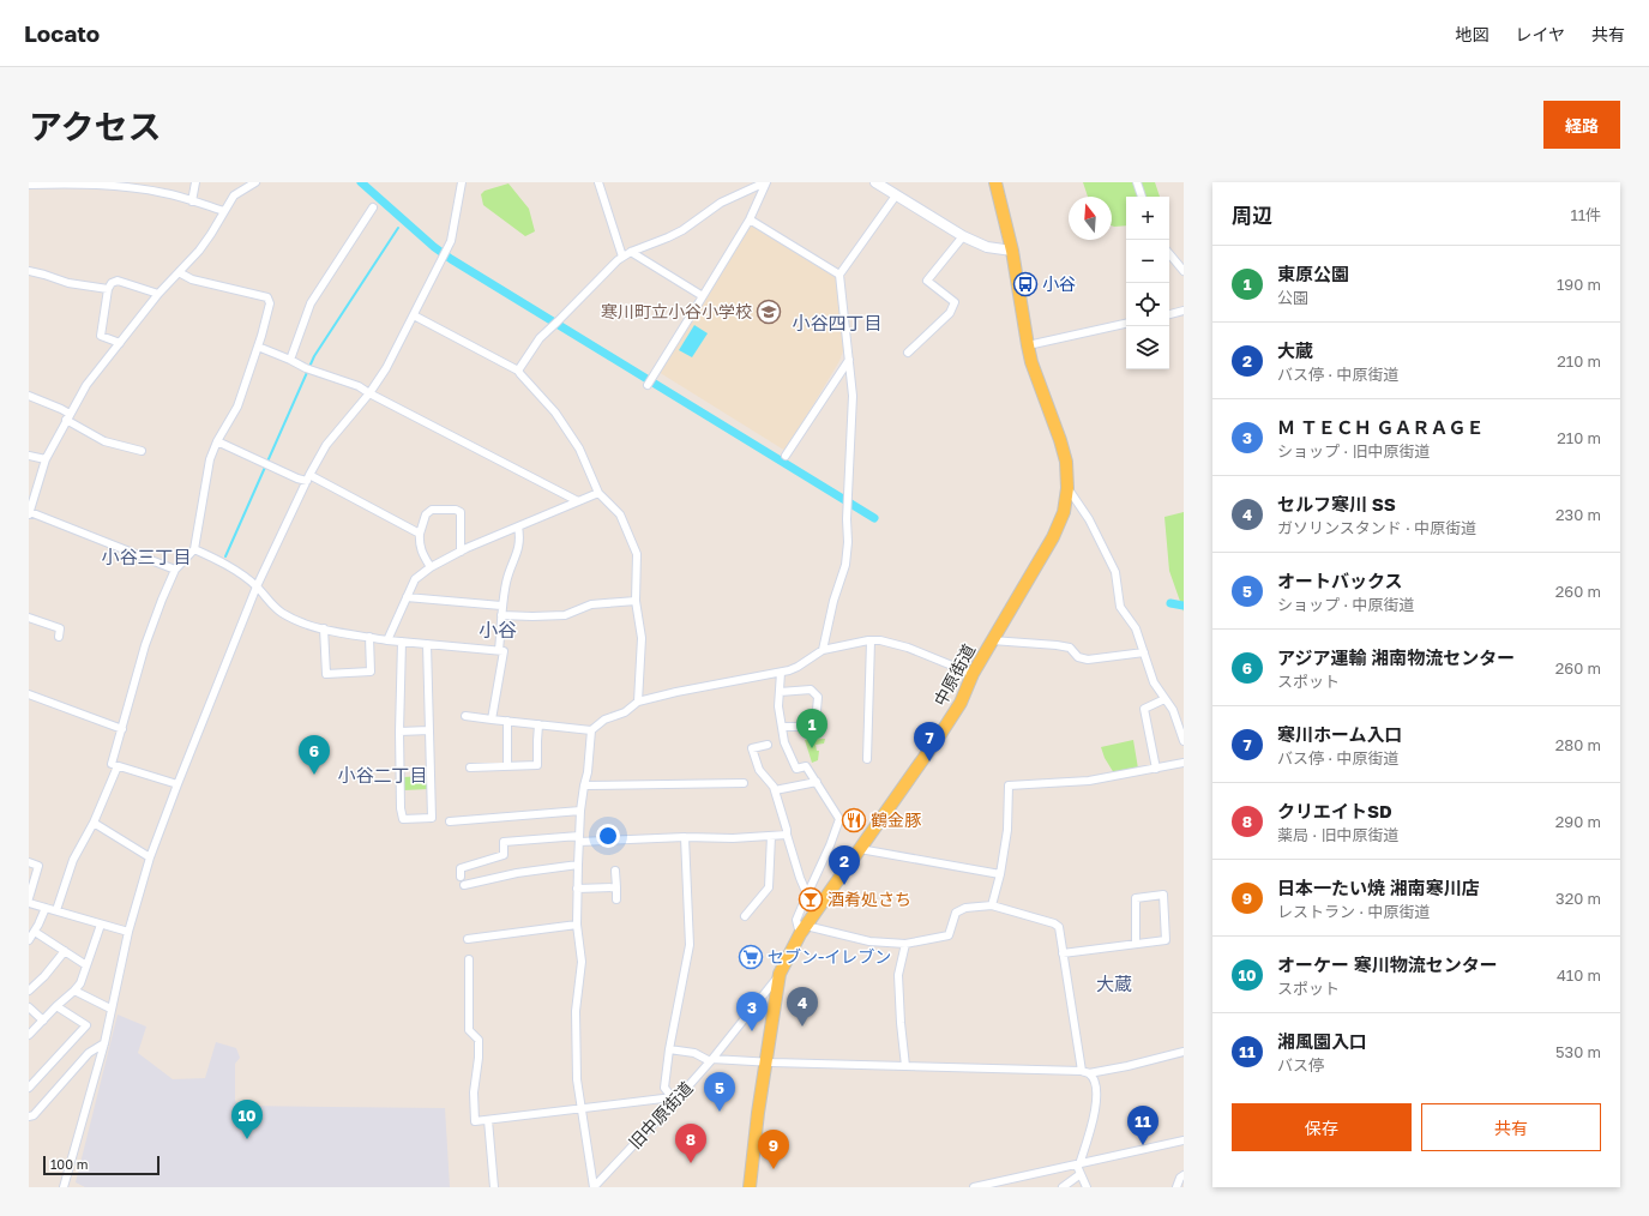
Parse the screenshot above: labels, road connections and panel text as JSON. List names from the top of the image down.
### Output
{
  "streets": {
    "main road": ["中原街道"],
    "street": ["旧中原街道"]
  },
  "crossings": [
    ["中原街道", "旧中原街道"]
  ],
  "districts": [
    "小谷四丁目",
    "小谷三丁目",
    "小谷",
    "小谷二丁目",
    "大蔵"
  ],
  "places": {
    "bus stop": ["小谷"],
    "school or university": ["寒川町立小谷小学校"],
    "restaurant": ["鶴金豚"],
    "bar": ["酒肴処さち"],
    "supermarket": ["セブン-イレブン"]
  },
  "scale_bar": "100 m",
  "north": "top",
  "page": {
    "header": "Locato",
    "nav": ["地図", "レイヤ", "共有"],
    "title": "アクセス",
    "buttons": [
      "経路",
      ["保存", "共有"]
    ],
    "heading": ["周辺", "11件"],
    "map_buttons": ["+", "−"],
    "list": [
      {
        "mark": "1",
        "name": "東原公園",
        "note": "公園",
        "value": "190 m"
      },
      {
        "mark": "2",
        "name": "大蔵",
        "note": "バス停 · 中原街道",
        "value": "210 m"
      },
      {
        "mark": "3",
        "name": "Ｍ ＴＥＣＨ ＧＡＲＡＧＥ",
        "note": "ショップ · 旧中原街道",
        "value": "210 m"
      },
      {
        "mark": "4",
        "name": "セルフ寒川 SS",
        "note": "ガソリンスタンド · 中原街道",
        "value": "230 m"
      },
      {
        "mark": "5",
        "name": "オートバックス",
        "note": "ショップ · 中原街道",
        "value": "260 m"
      },
      {
        "mark": "6",
        "name": "アジア運輸 湘南物流センター",
        "note": "スポット",
        "value": "260 m"
      },
      {
        "mark": "7",
        "name": "寒川ホーム入口",
        "note": "バス停 · 中原街道",
        "value": "280 m"
      },
      {
        "mark": "8",
        "name": "クリエイトSD",
        "note": "薬局 · 旧中原街道",
        "value": "290 m"
      },
      {
        "mark": "9",
        "name": "日本一たい焼 湘南寒川店",
        "note": "レストラン · 中原街道",
        "value": "320 m"
      },
      {
        "mark": "10",
        "name": "オーケー 寒川物流センター",
        "note": "スポット",
        "value": "410 m"
      },
      {
        "mark": "11",
        "name": "湘風園入口",
        "note": "バス停",
        "value": "530 m"
      }
    ],
    "pins": [
      "1",
      "7",
      "6",
      "2",
      "4",
      "3",
      "5",
      "10",
      "11",
      "8",
      "9"
    ],
    "scale": "100 m"
  }
}
